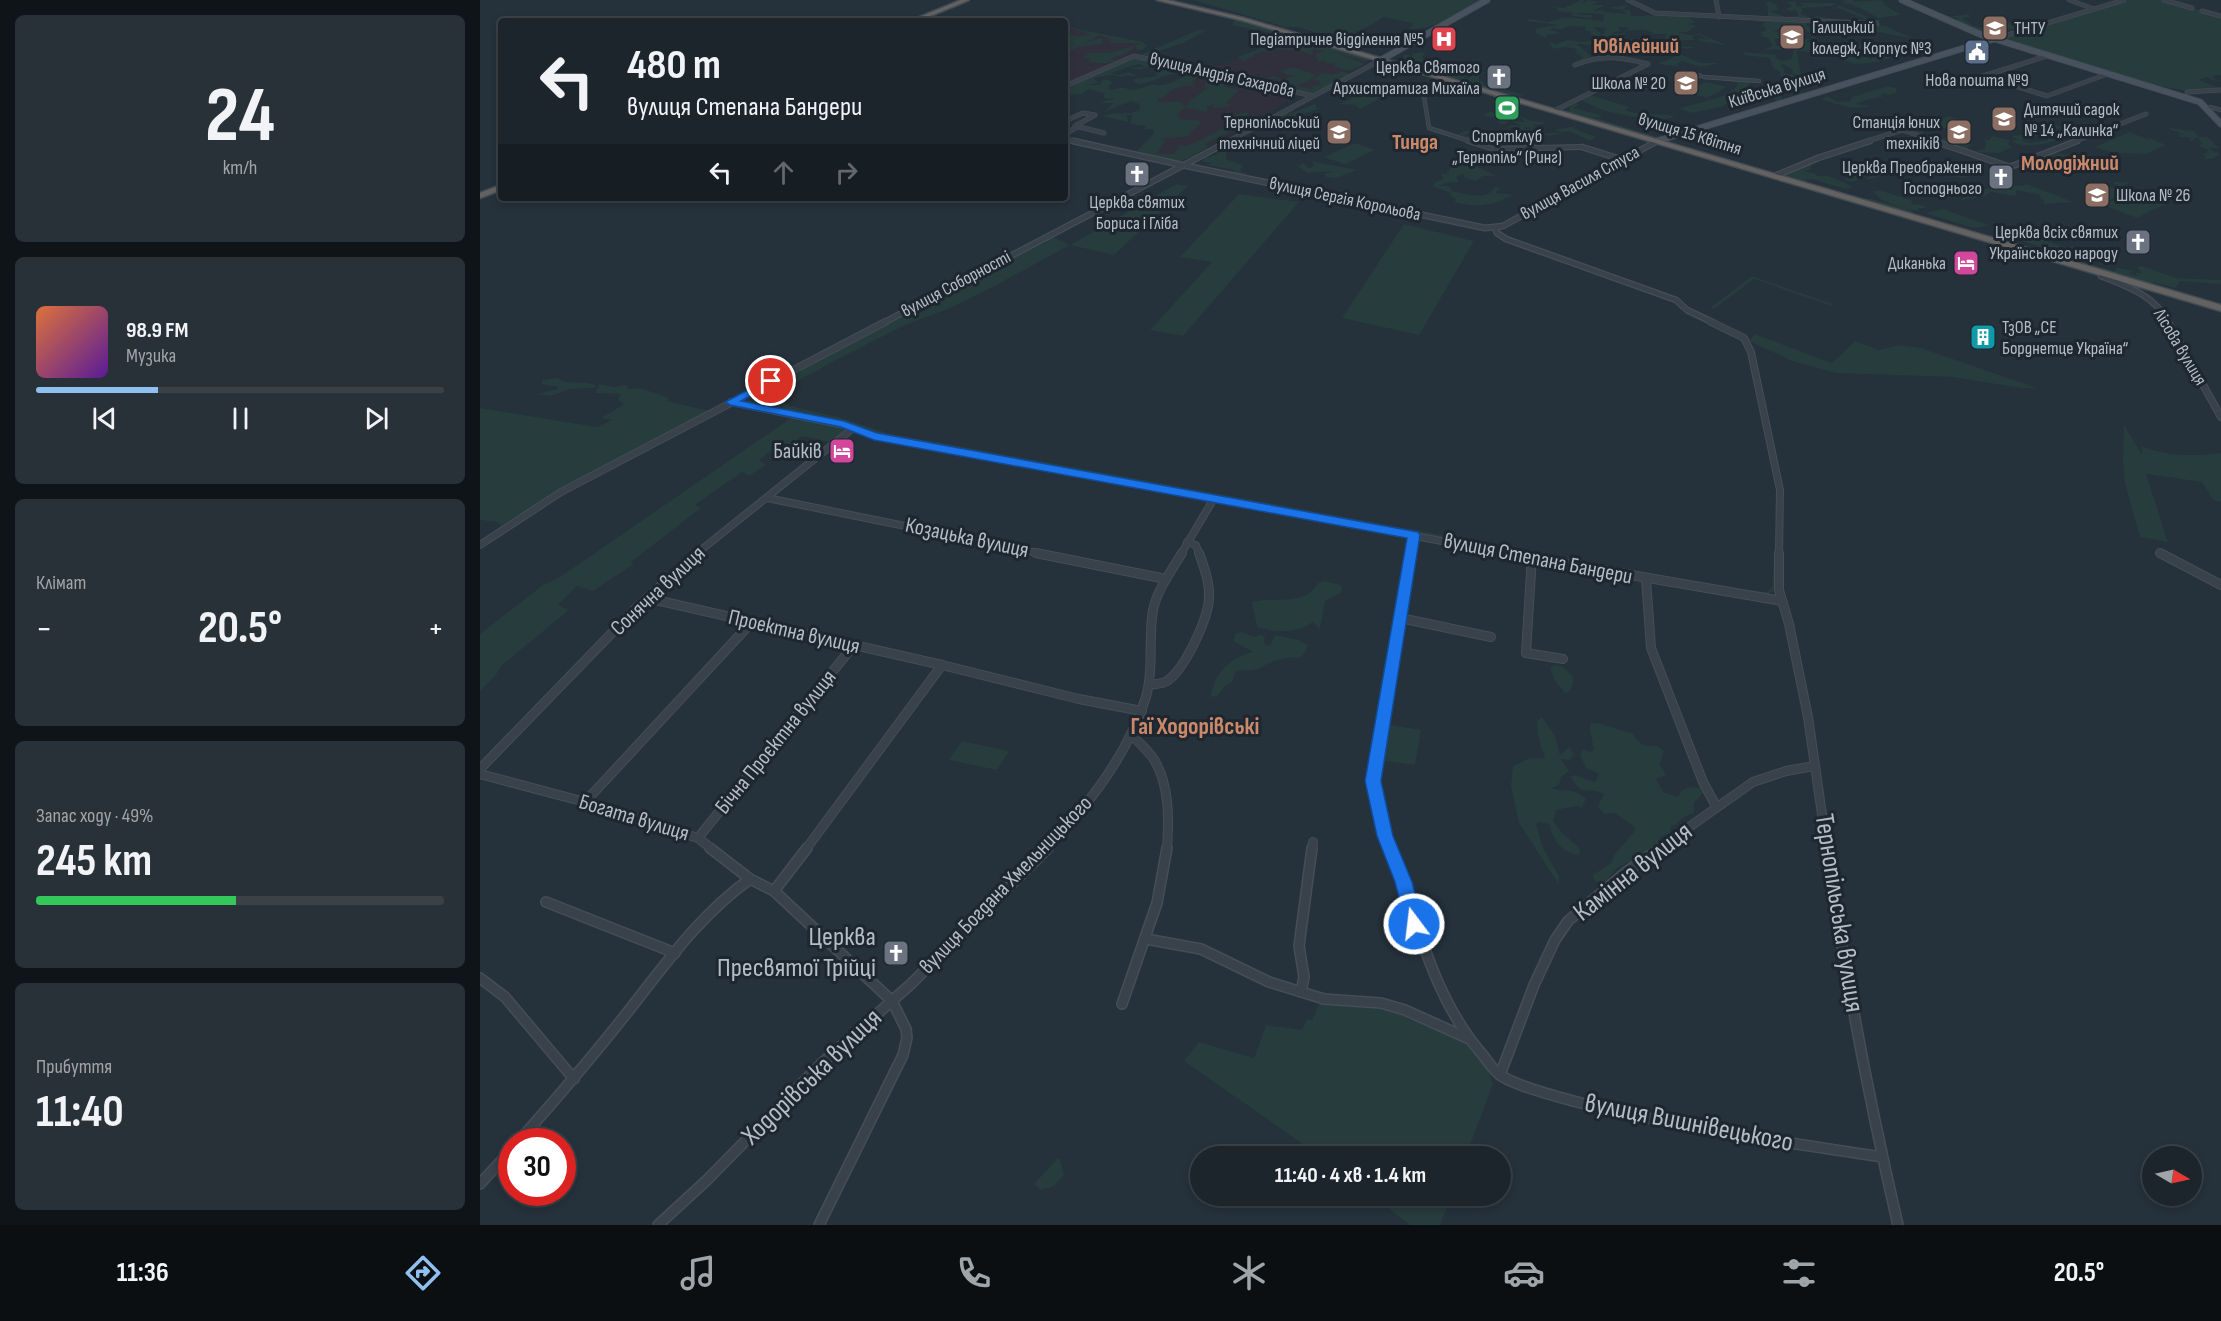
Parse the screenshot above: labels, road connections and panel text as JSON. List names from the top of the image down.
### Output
{
  "streets": {
    "highway": ["вулиця 15 Квітня"],
    "main road": ["Київська вулиця"],
    "street": [
      "вулиця Андрія Сахарова",
      "вулиця Василя Стуса",
      "вулиця Сергія Корольова",
      "вулиця Соборності",
      "Лісова вулиця",
      "Козацька вулиця",
      "вулиця Степана Бандери",
      "Сонячна вулиця",
      "Проектна вулиця",
      "Бічна Проєктна вулиця",
      "Богата вулиця",
      "Камінна вулиця",
      "вулиця Богдана Хмельницького",
      "Тернопільська вулиця",
      "Ходорівська вулиця",
      "вулиця Вишнівецького"
    ]
  },
  "crossings": [
    ["вулиця Андрія Сахарова", "вулиця Соборності"],
    ["Київська вулиця", "вулиця 15 Квітня"],
    ["Київська вулиця", "вулиця Василя Стуса"],
    ["вулиця 15 Квітня", "вулиця Василя Стуса"],
    ["вулиця 15 Квітня", "вулиця Соборності"],
    ["вулиця 15 Квітня", "Лісова вулиця"],
    ["вулиця Василя Стуса", "вулиця Сергія Корольова"],
    ["вулиця Сергія Корольова", "вулиця Соборності"],
    ["вулиця Сергія Корольова", "Тернопільська вулиця"],
    ["вулиця Соборності", "вулиця Степана Бандери"],
    ["Козацька вулиця", "Сонячна вулиця"],
    ["Козацька вулиця", "вулиця Богдана Хмельницького"],
    ["вулиця Степана Бандери", "Сонячна вулиця"],
    ["вулиця Степана Бандери", "вулиця Богдана Хмельницького"],
    ["вулиця Степана Бандери", "Тернопільська вулиця"],
    ["Сонячна вулиця", "Проектна вулиця"],
    ["Сонячна вулиця", "Богата вулиця"],
    ["Проектна вулиця", "Бічна Проєктна вулиця"],
    ["Проектна вулиця", "вулиця Богдана Хмельницького"],
    ["Бічна Проєктна вулиця", "Богата вулиця"],
    ["Богата вулиця", "вулиця Богдана Хмельницького"],
    ["Богата вулиця", "Ходорівська вулиця"],
    ["Камінна вулиця", "Тернопільська вулиця"],
    ["Камінна вулиця", "вулиця Вишнівецького"],
    ["вулиця Богдана Хмельницького", "Ходорівська вулиця"],
    ["Тернопільська вулиця", "вулиця Вишнівецького"]
  ],
  "districts": [
    "Ювілейний",
    "Тинда",
    "Молодіжний",
    "Гаї Ходорівські"
  ],
  "places": {
    "school or university": [
      "ТНТУ",
      "Галицький коледж, Корпус №3",
      "Школа № 20",
      "Дитячий садок № 14 „Калинка“",
      "Тернопільський технічний ліцей",
      "Станція юних техніків",
      "Школа № 26"
    ],
    "hospital": ["Педіатричне відділення №5"],
    "public building": ["Нова пошта №9"],
    "church": [
      "Церква Святого Архистратига Михаїла",
      "Церква святих Бориса і Гліба",
      "Церква Преображення Господнього",
      "Церква всіх святих Українського народу",
      "Церква Пресвятої Трійці"
    ],
    "sports": ["Спортклуб „Тернопіль“ (Ринг)"],
    "hotel": ["Диканька", "Байків"],
    "building": ["ТзОВ „СЕ Борднетце Україна“"]
  },
  "north": "right",
  "page": {
    "tile": [
      ["24", "km/h"],
      "Клімат",
      ["Запас ходу · 49%", "245 km"],
      ["Прибуття", "11:40"]
    ],
    "turn": ["480 m", "вулиця Степана Бандери"],
    "song": ["98.9 FM", "Музика"],
    "heat": ["−", "20.5°", "+"],
    "limit": "30",
    "trip": "11:40 · 4 хв · 1.4 km",
    "tabs": ["11:36", "20.5°"]
  }
}
